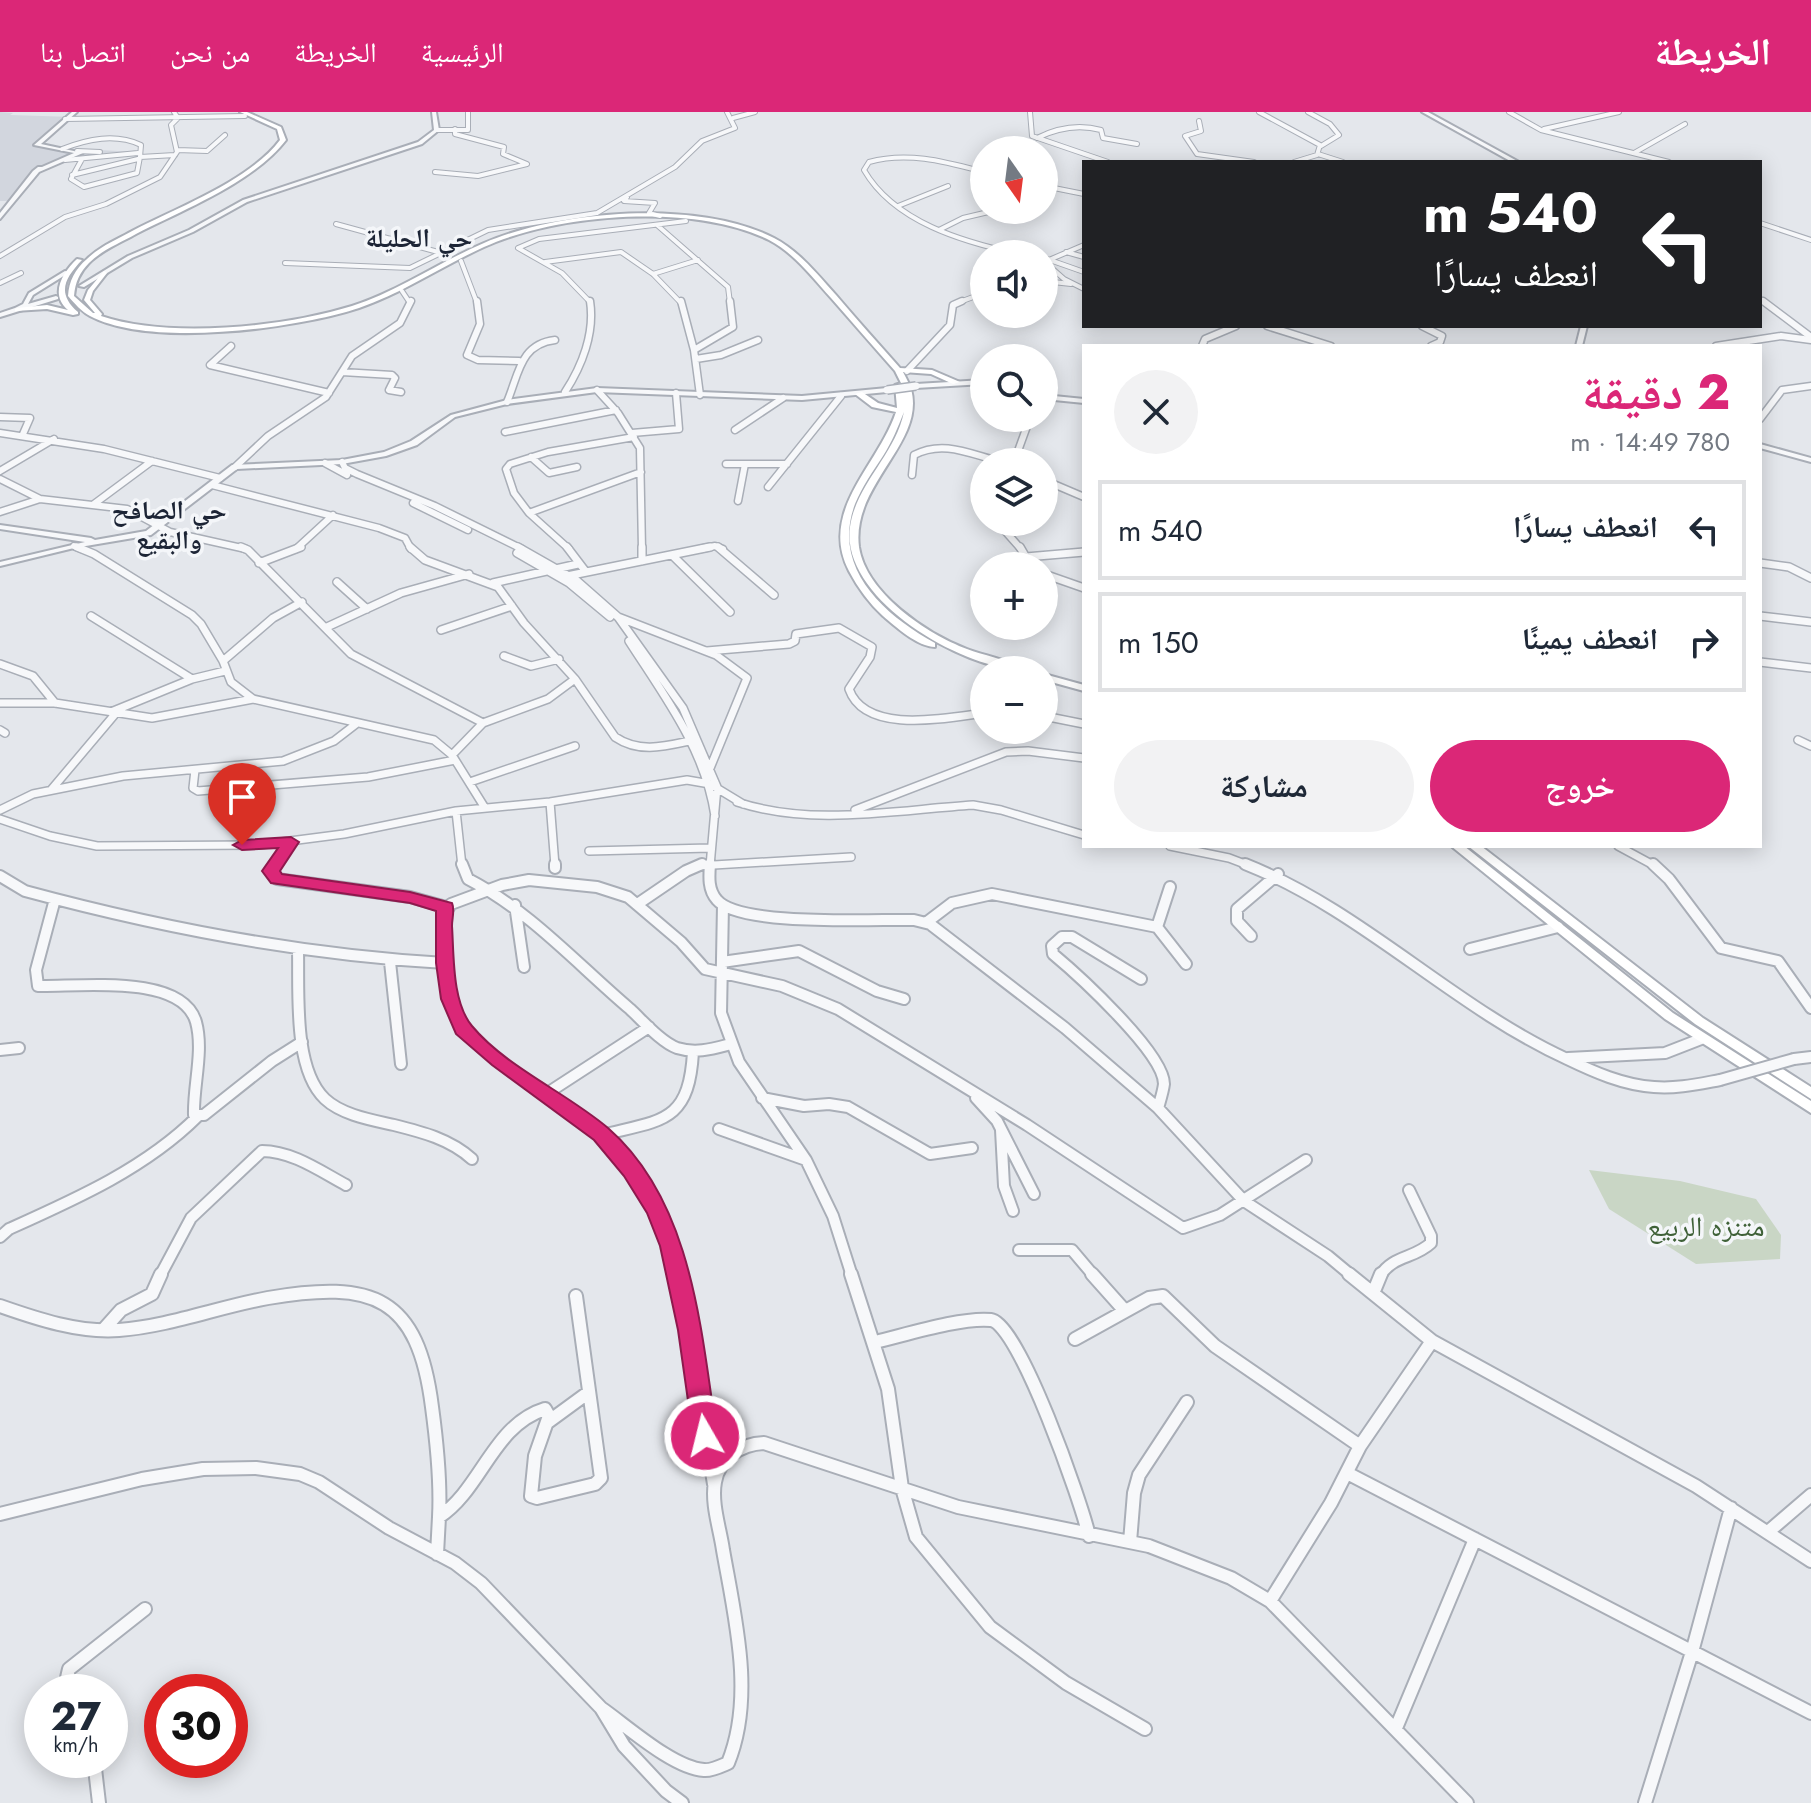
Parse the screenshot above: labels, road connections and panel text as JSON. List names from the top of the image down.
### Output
{
  "districts": ["حي الحليلة", "حي الصافح والبقيع"],
  "parks": ["متنزه الربيع"],
  "north": "bottom",
  "page": {
    "header": "الخريطة",
    "nav": [
      "الرئيسية",
      "الخريطة",
      "من نحن",
      "اتصل بنا"
    ],
    "map_buttons": ["+", "−"],
    "turn": ["540 m", "انعطف يسارًا"],
    "heading": ["2 دقيقة", "780 m · 14:49"],
    "list": [
      {
        "name": "انعطف يسارًا",
        "value": "540 m"
      },
      {
        "name": "انعطف يمينًا",
        "value": "150 m"
      }
    ],
    "buttons": ["خروج", "مشاركة"],
    "speed": "27 km/h",
    "limit": "30"
  }
}
